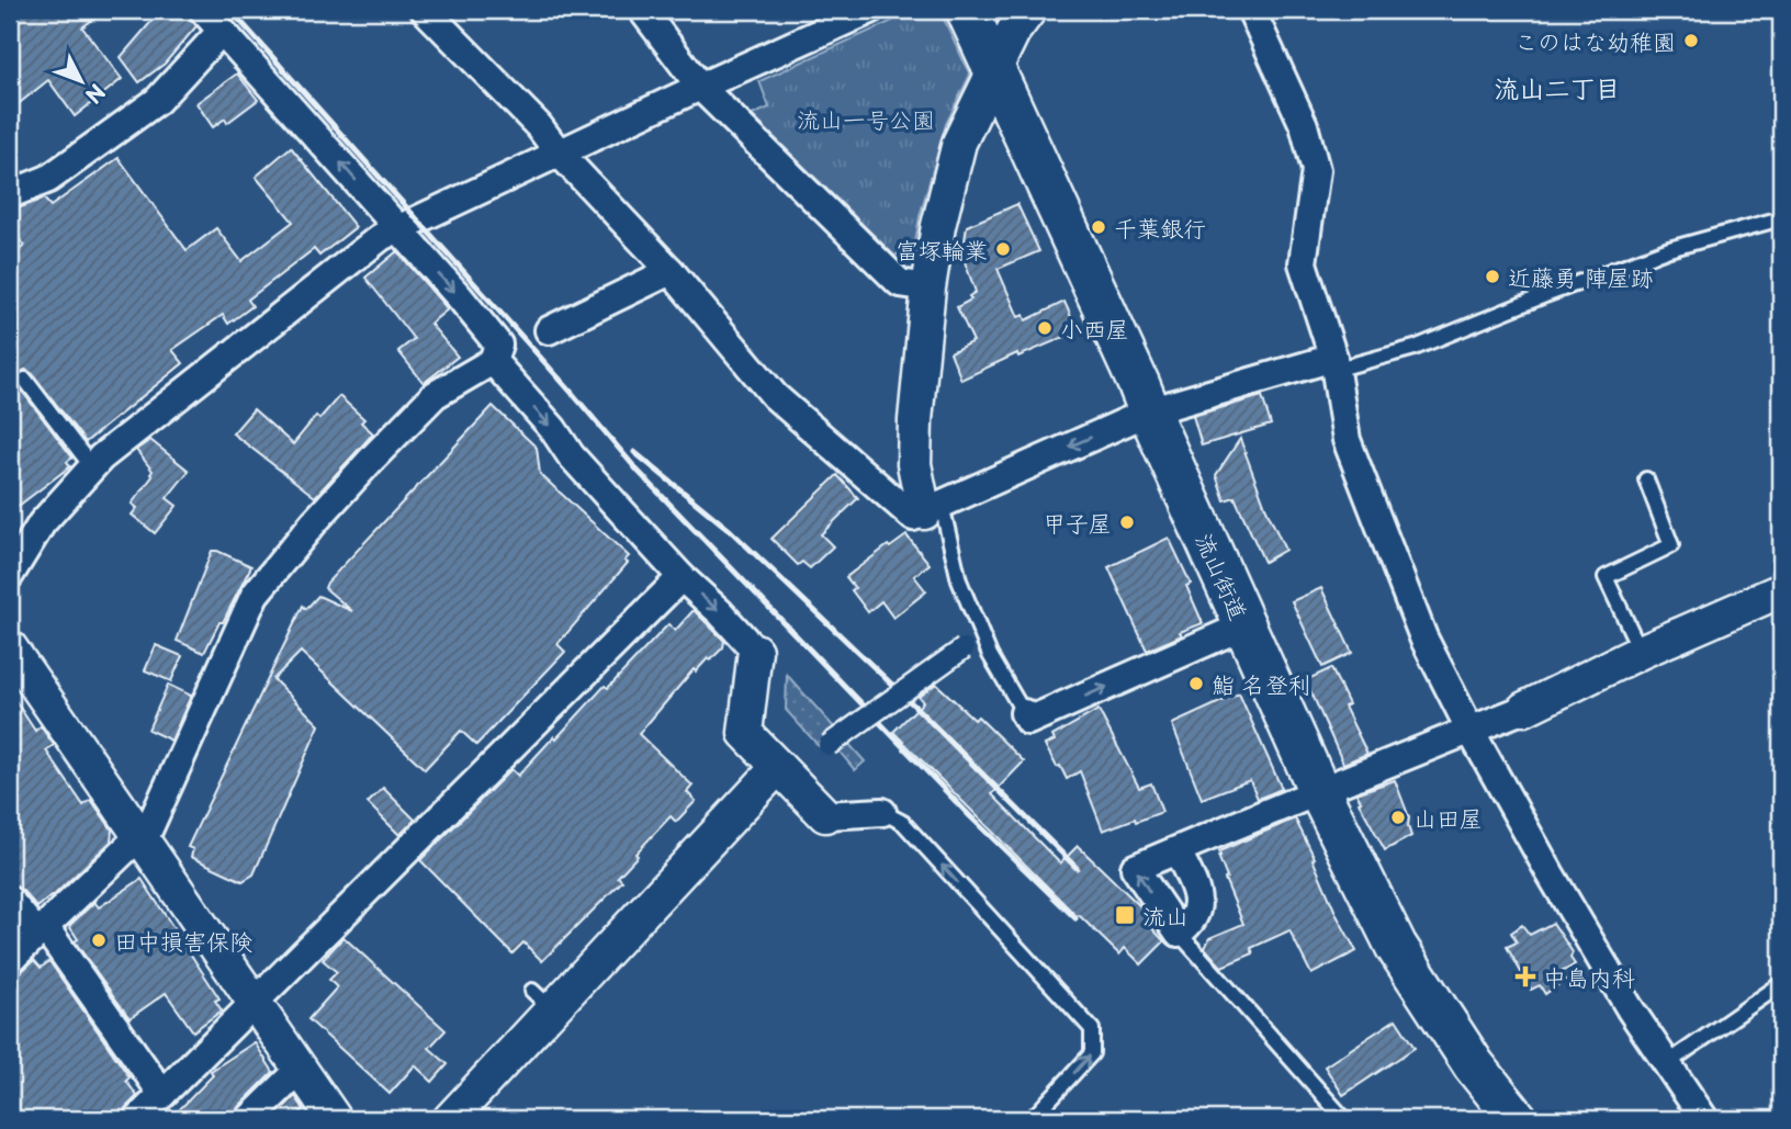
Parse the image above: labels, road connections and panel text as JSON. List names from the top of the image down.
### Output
{
  "streets": {
    "main road": ["流山街道"]
  },
  "districts": ["流山二丁目"],
  "parks": ["流山一号公園"],
  "places": {
    "other": [
      "このはな幼稚園",
      "千葉銀行",
      "富塚輪業",
      "近藤勇 陣屋跡",
      "小西屋",
      "甲子屋",
      "鮨 名登利",
      "山田屋",
      "田中損害保険"
    ],
    "transit": ["流山"],
    "health": ["中島内科"]
  },
  "north": "bottom right"
}
